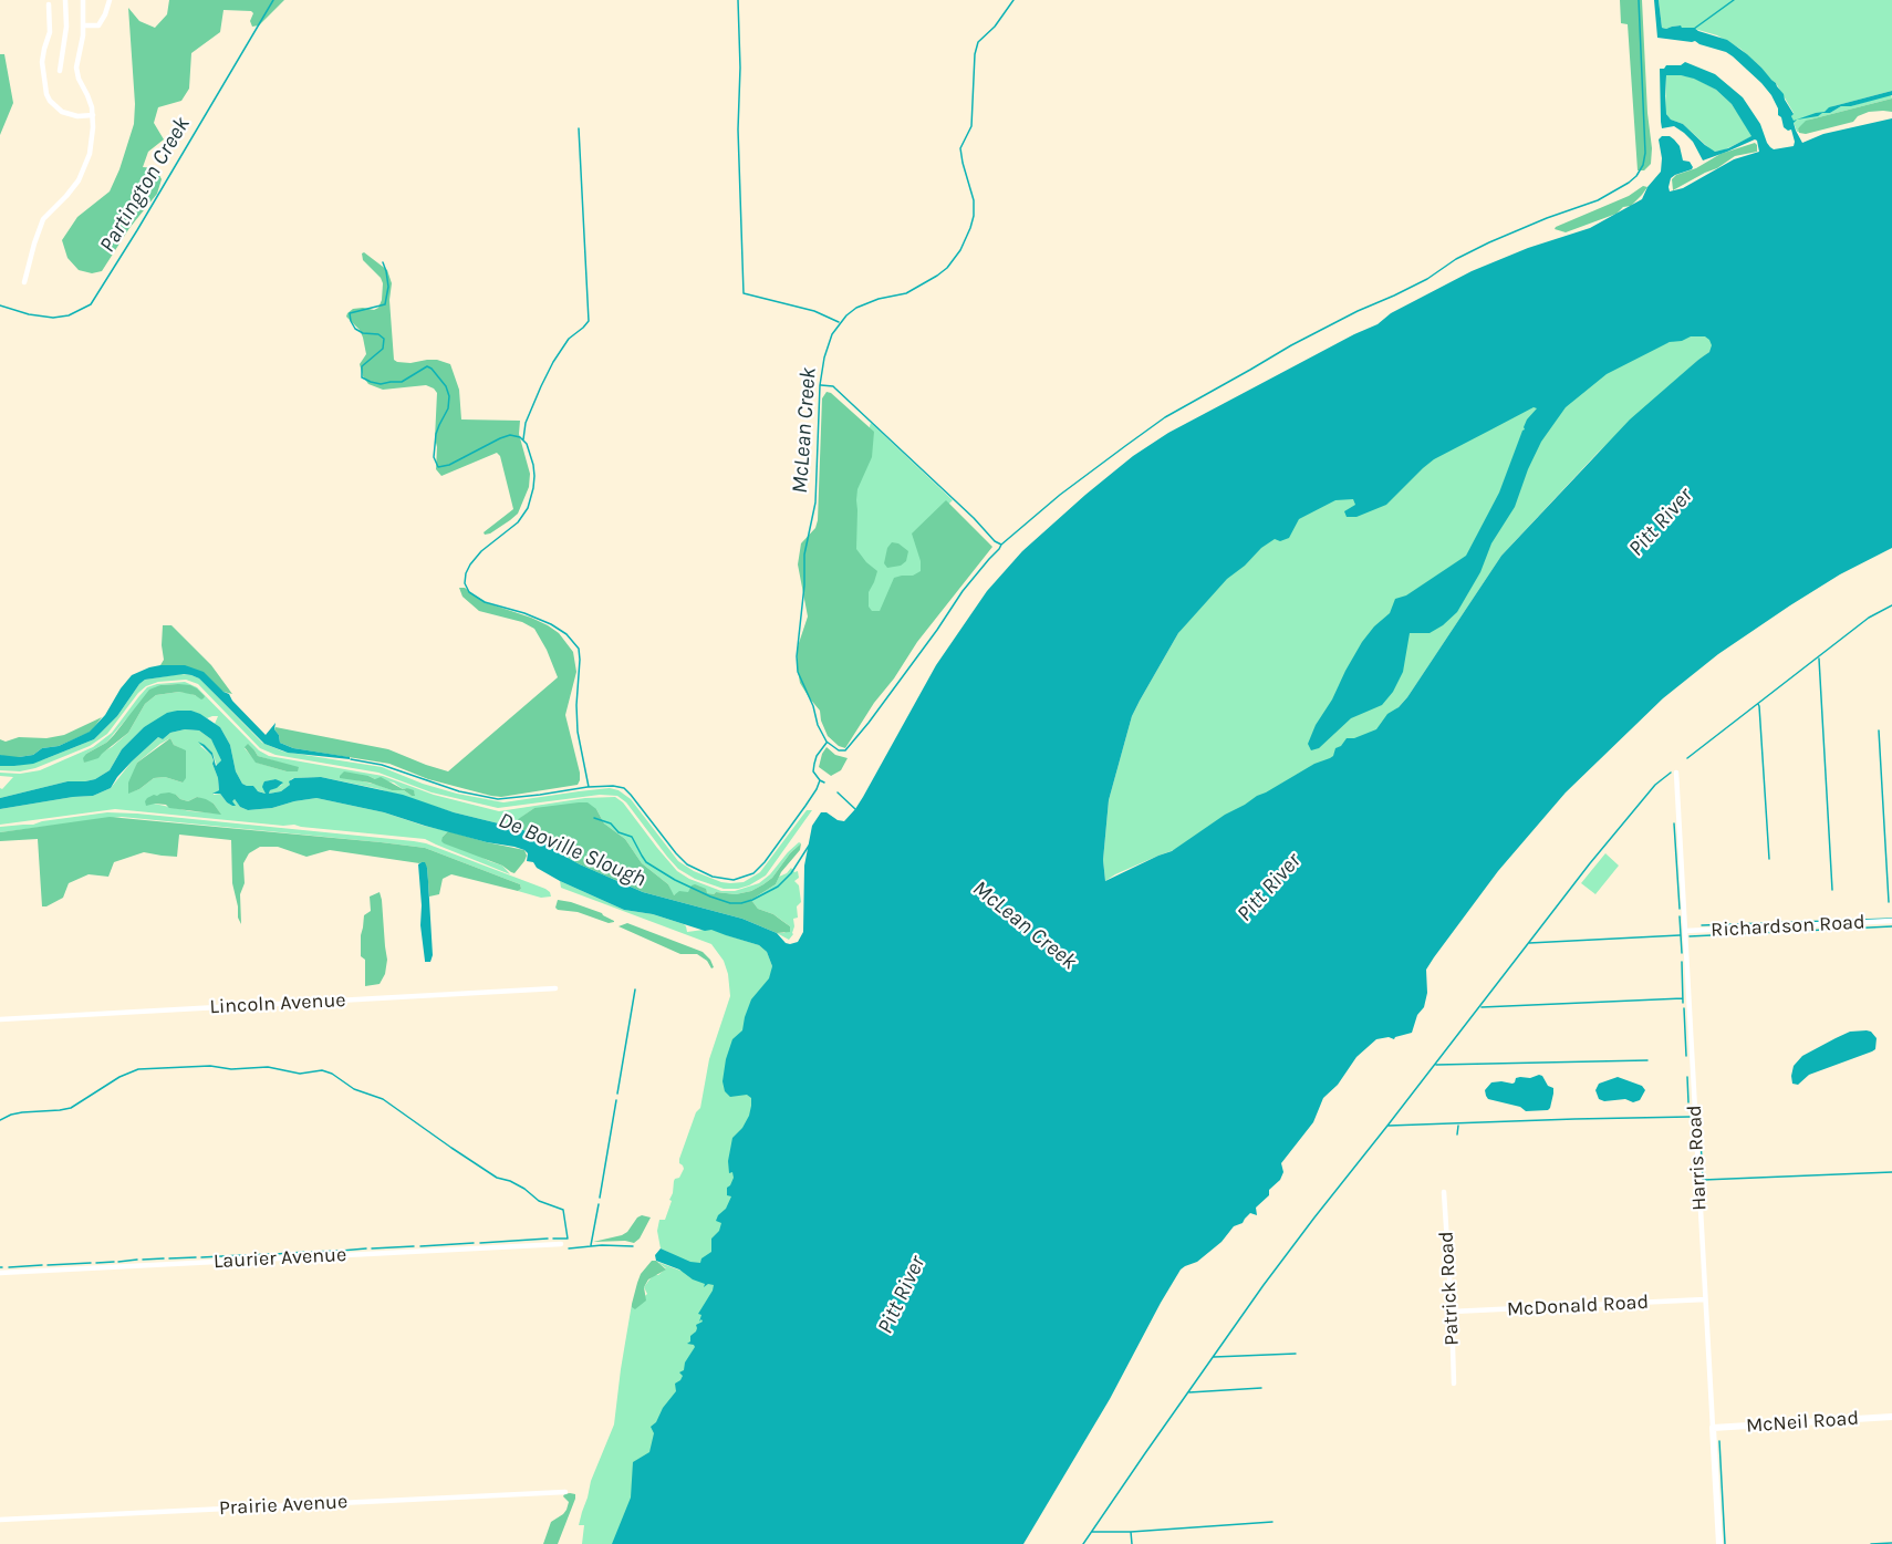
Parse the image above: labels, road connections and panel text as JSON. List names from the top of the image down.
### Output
{
  "streets": {
    "main road": ["Harris Road", "McNeil Road"],
    "street": [
      "Richardson Road",
      "Lincoln Avenue",
      "Laurier Avenue",
      "Patrick Road",
      "McDonald Road",
      "Prairie Avenue"
    ]
  },
  "crossings": [
    ["Richardson Road", "Harris Road"],
    ["Harris Road", "McDonald Road"],
    ["Harris Road", "McNeil Road"],
    ["Patrick Road", "McDonald Road"]
  ],
  "water": [
    "Partington Creek",
    "McLean Creek",
    "Pitt River",
    "De Boville Slough"
  ]
}
